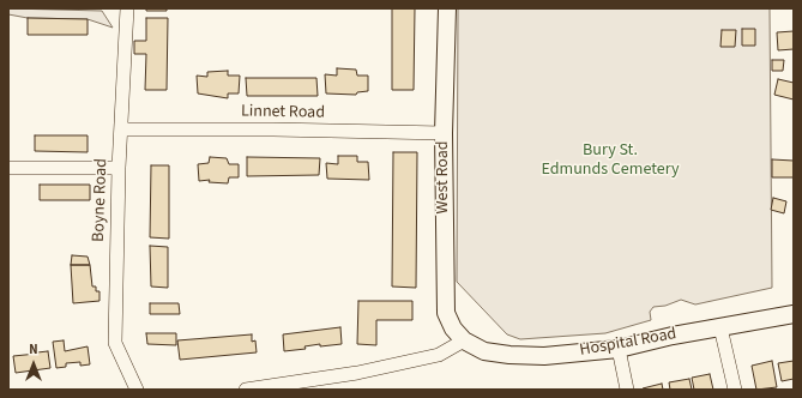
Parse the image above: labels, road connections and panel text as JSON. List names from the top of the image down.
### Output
{
  "streets": {
    "street": [
      "Linnet Road",
      "West Road",
      "Boyne Road",
      "Hospital Road"
    ]
  },
  "crossings": [
    ["Linnet Road", "West Road"],
    ["Linnet Road", "Boyne Road"],
    ["West Road", "Hospital Road"]
  ],
  "parks": ["Bury St. Edmunds Cemetery"],
  "north": "top"
}
